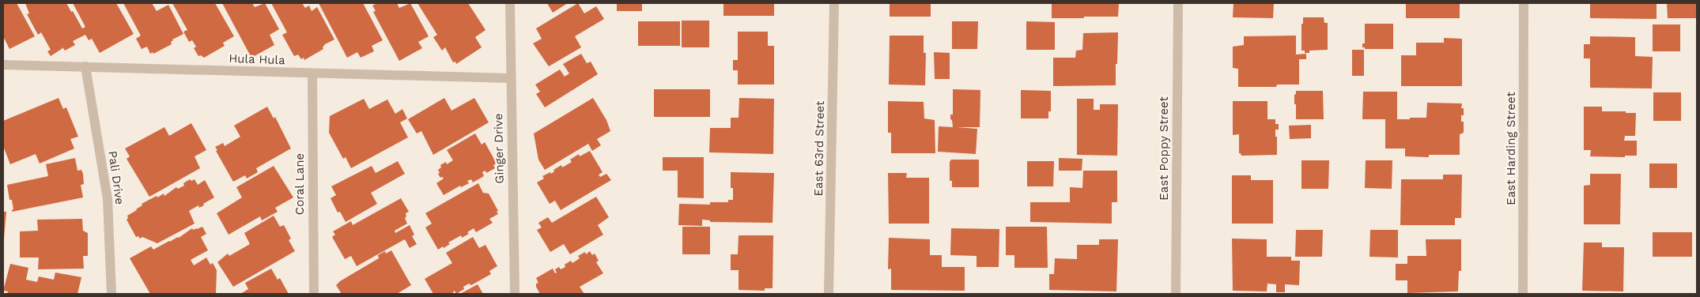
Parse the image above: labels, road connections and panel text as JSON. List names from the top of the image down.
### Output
{
  "streets": {
    "street": [
      "Hula Hula",
      "Ginger Drive",
      "East 63rd Street",
      "East Poppy Street",
      "East Harding Street",
      "Pali Drive",
      "Coral Lane"
    ]
  },
  "crossings": [
    ["Hula Hula", "Ginger Drive"],
    ["Hula Hula", "Pali Drive"],
    ["Hula Hula", "Coral Lane"]
  ]
}
